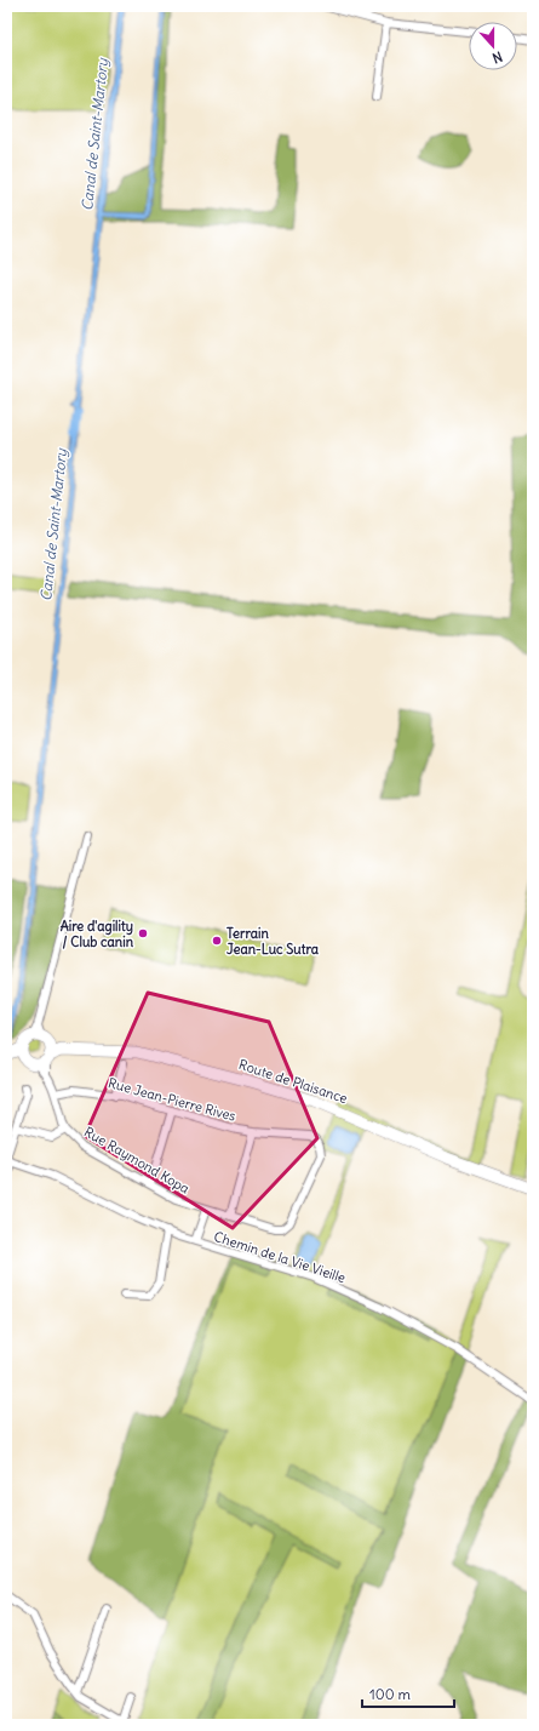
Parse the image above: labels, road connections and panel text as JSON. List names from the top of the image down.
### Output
{
  "streets": {
    "main road": ["Route de Plaisance"],
    "street": ["Rue Jean-Pierre Rives", "Rue Raymond Kopa", "Chemin de la Vie Vieille"]
  },
  "crossings": [
    ["Route de Plaisance", "Rue Raymond Kopa"],
    ["Rue Jean-Pierre Rives", "Rue Raymond Kopa"]
  ],
  "water": ["Canal de Saint-Martory"],
  "places": ["Aire d'agility / Club canin", "Terrain Jean-Luc Sutra"],
  "scale_bar": "100 m",
  "north": "bottom"
}
